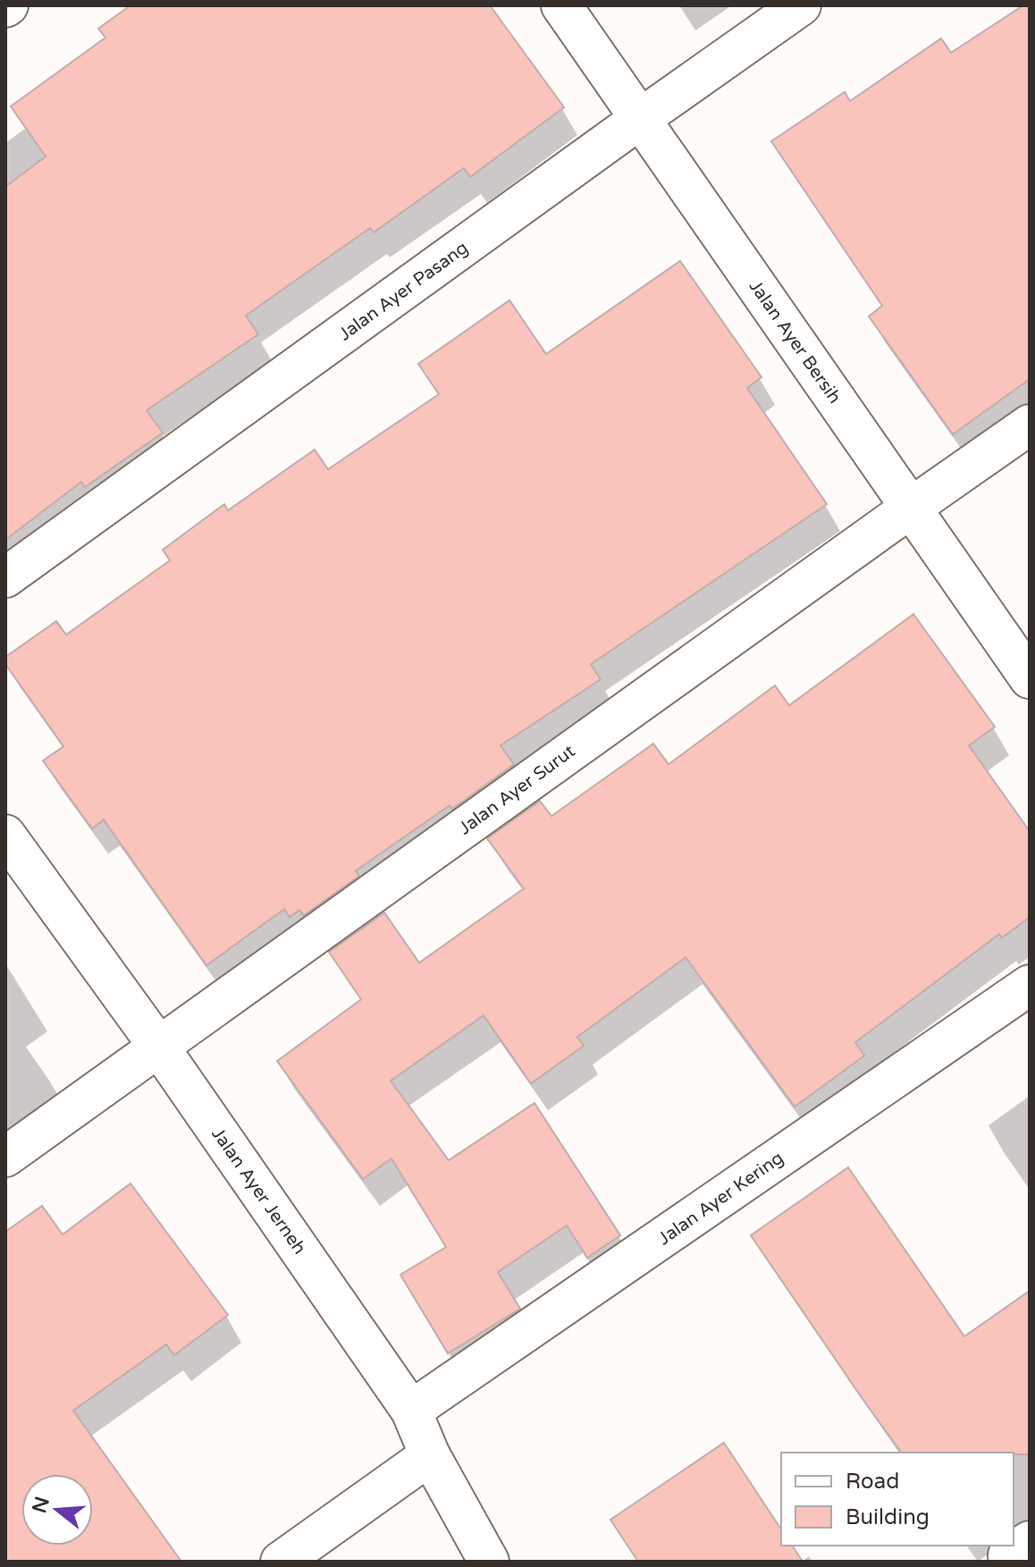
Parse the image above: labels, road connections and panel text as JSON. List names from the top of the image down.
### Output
{
  "streets": {
    "street": [
      "Jalan Ayer Pasang",
      "Jalan Ayer Bersih",
      "Jalan Ayer Surut",
      "Jalan Ayer Jerneh",
      "Jalan Ayer Kering"
    ]
  },
  "crossings": [
    ["Jalan Ayer Pasang", "Jalan Ayer Bersih"],
    ["Jalan Ayer Bersih", "Jalan Ayer Surut"],
    ["Jalan Ayer Surut", "Jalan Ayer Jerneh"],
    ["Jalan Ayer Jerneh", "Jalan Ayer Kering"]
  ],
  "legend": ["Road", "Building"],
  "north": "left"
}
